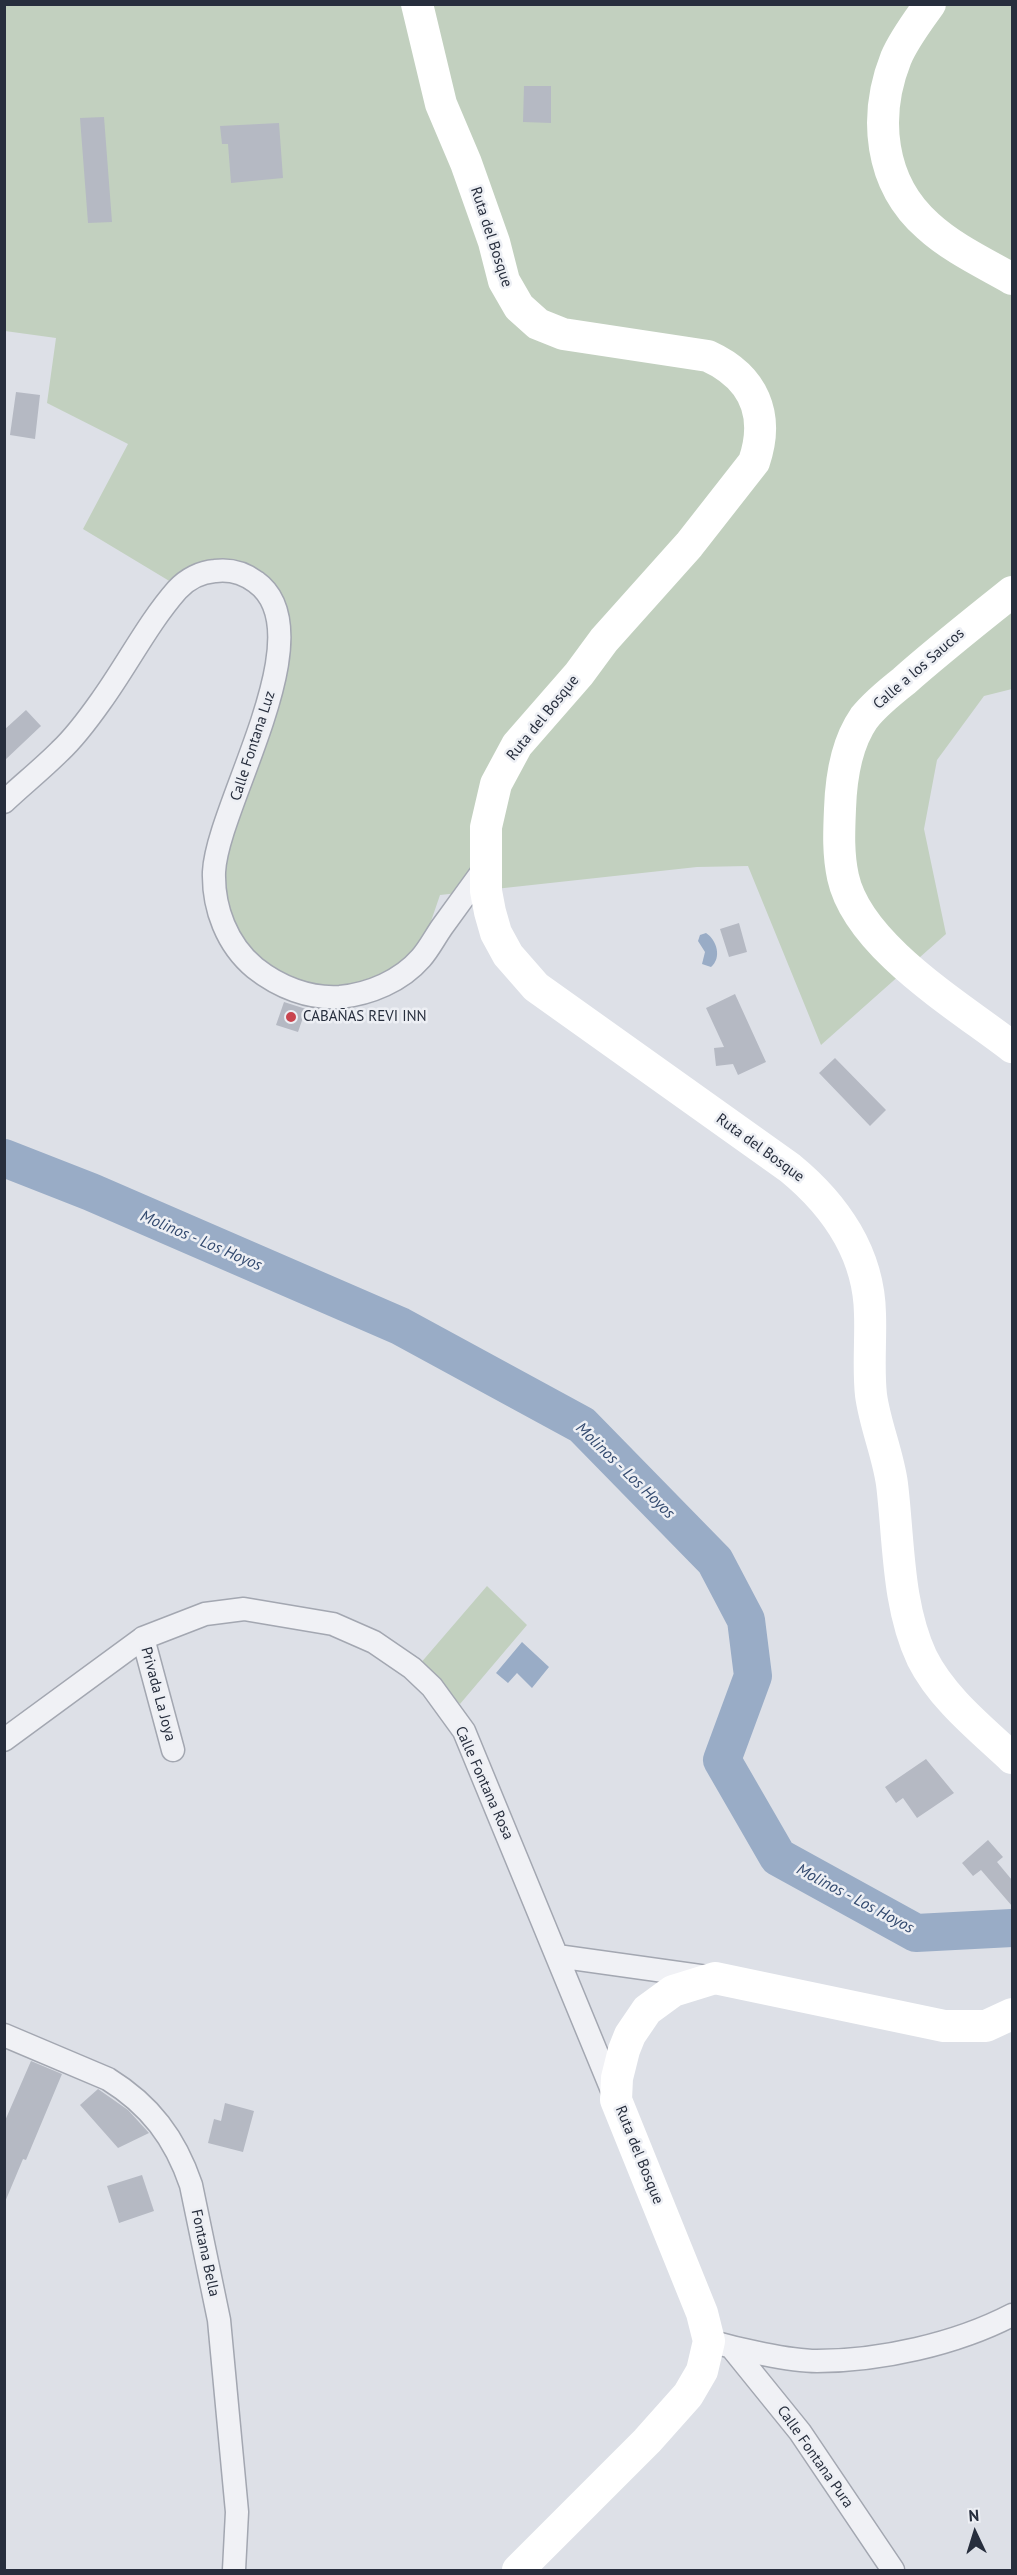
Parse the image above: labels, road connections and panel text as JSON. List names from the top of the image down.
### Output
{
  "streets": {
    "street": [
      "Ruta del Bosque",
      "Calle a los Saucos",
      "Calle Fontana Luz",
      "Privada La Joya",
      "Calle Fontana Rosa",
      "Fontana Bella",
      "Calle Fontana Pura"
    ]
  },
  "crossings": [
    ["Ruta del Bosque", "Calle Fontana Luz"],
    ["Ruta del Bosque", "Calle Fontana Rosa"],
    ["Ruta del Bosque", "Calle Fontana Pura"],
    ["Privada La Joya", "Calle Fontana Rosa"]
  ],
  "water": ["Molinos - Los Hoyos"],
  "places": ["CABAÑAS REVI INN"],
  "north": "top"
}
